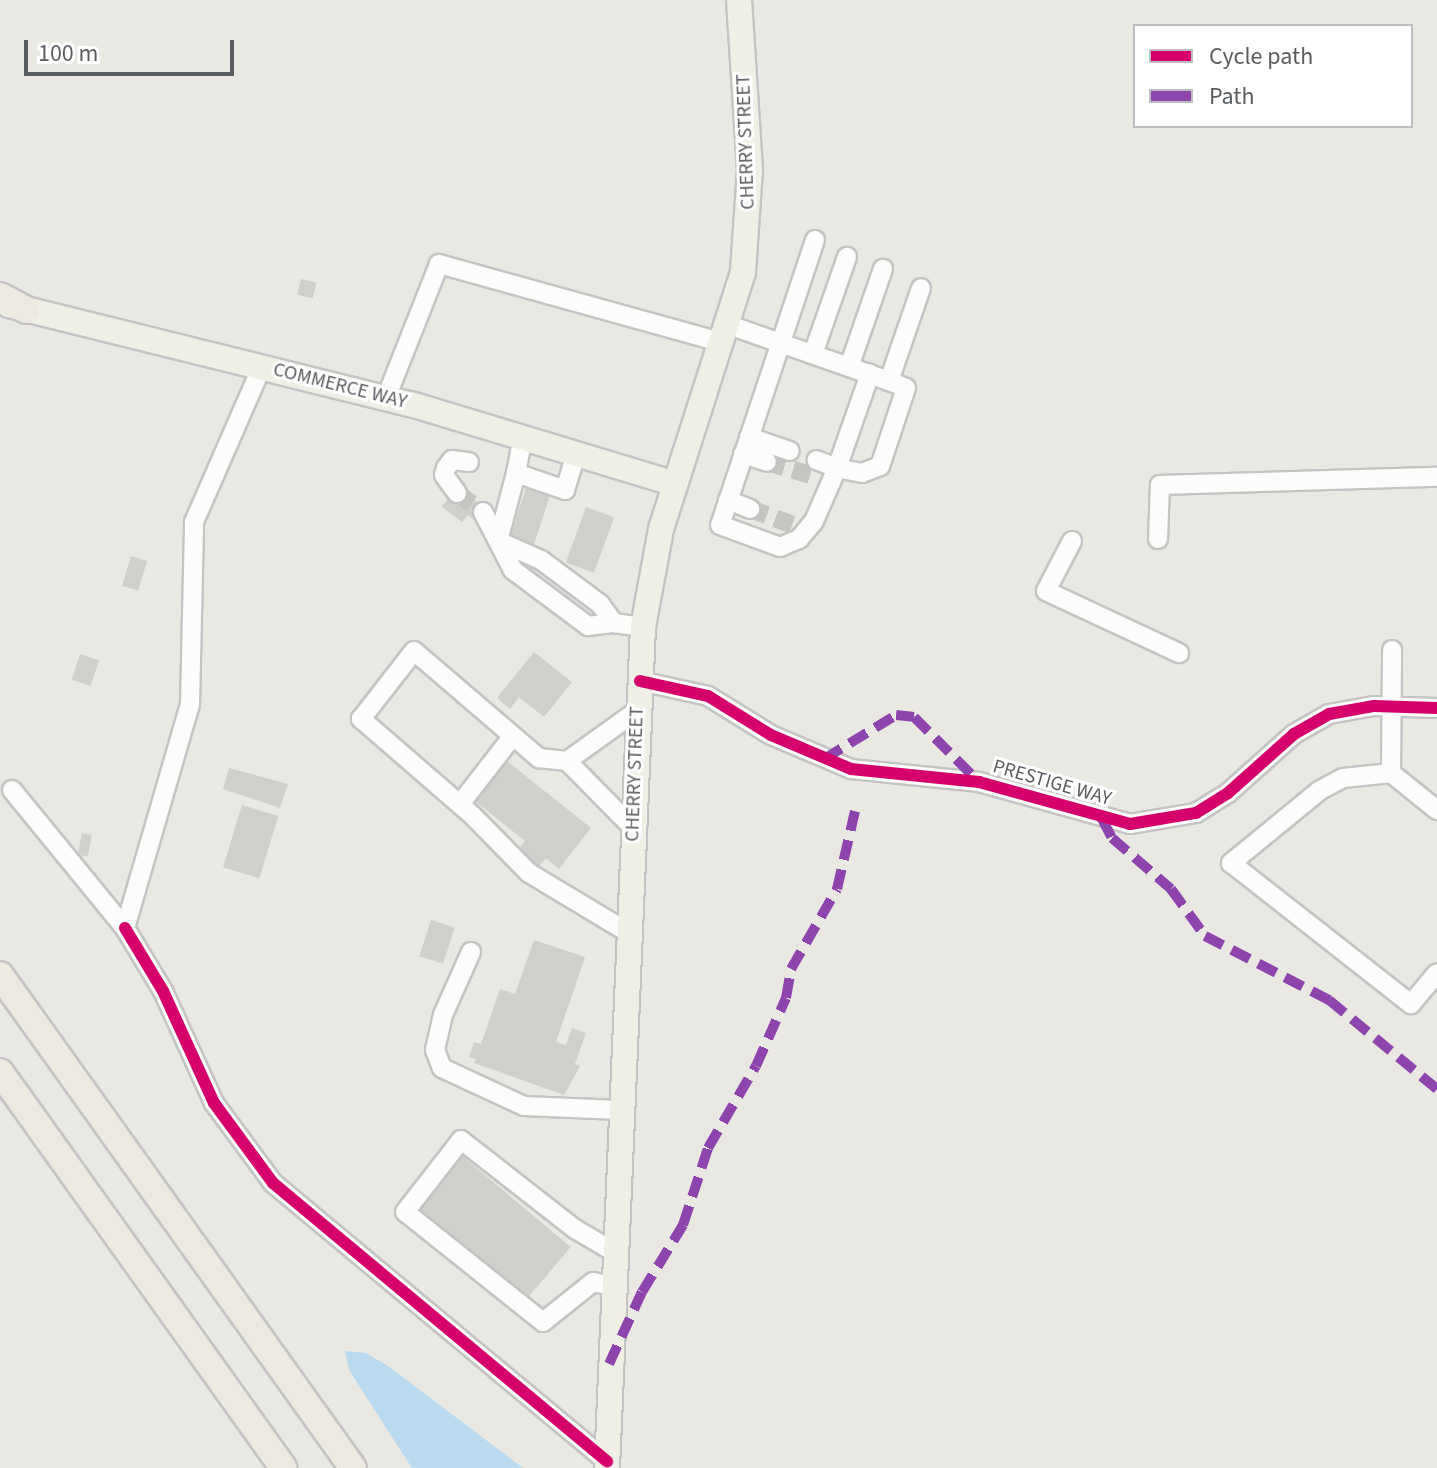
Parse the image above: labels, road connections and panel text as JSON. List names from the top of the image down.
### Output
{
  "streets": {
    "main road": ["CHERRY STREET", "COMMERCE WAY"],
    "street": ["PRESTIGE WAY"]
  },
  "crossings": [
    ["CHERRY STREET", "COMMERCE WAY"],
    ["CHERRY STREET", "PRESTIGE WAY"]
  ],
  "legend": ["Cycle path", "Path"],
  "scale_bar": "100 m"
}
